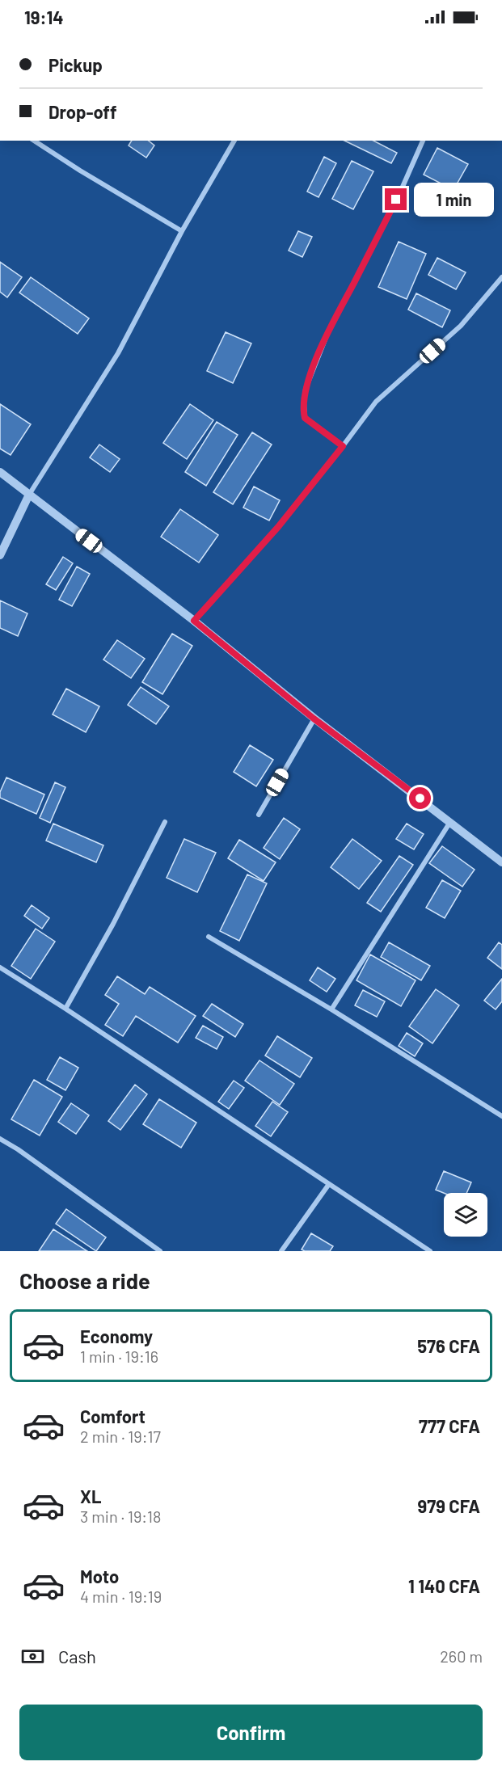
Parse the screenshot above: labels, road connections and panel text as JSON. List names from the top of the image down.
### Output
{
  "page": {
    "status": "19:14",
    "banner": ["Pickup", "Drop-off"],
    "bubble": "1 min",
    "heading": "Choose a ride",
    "list": [
      {
        "name": "Economy",
        "note": "1 min · 19:16",
        "value": "576 CFA"
      },
      {
        "name": "Comfort",
        "note": "2 min · 19:17",
        "value": "777 CFA"
      },
      {
        "name": "XL",
        "note": "3 min · 19:18",
        "value": "979 CFA"
      },
      {
        "name": "Moto",
        "note": "4 min · 19:19",
        "value": "1 140 CFA"
      }
    ],
    "pay": ["Cash", "260 m"],
    "buttons": "Confirm"
  }
}
